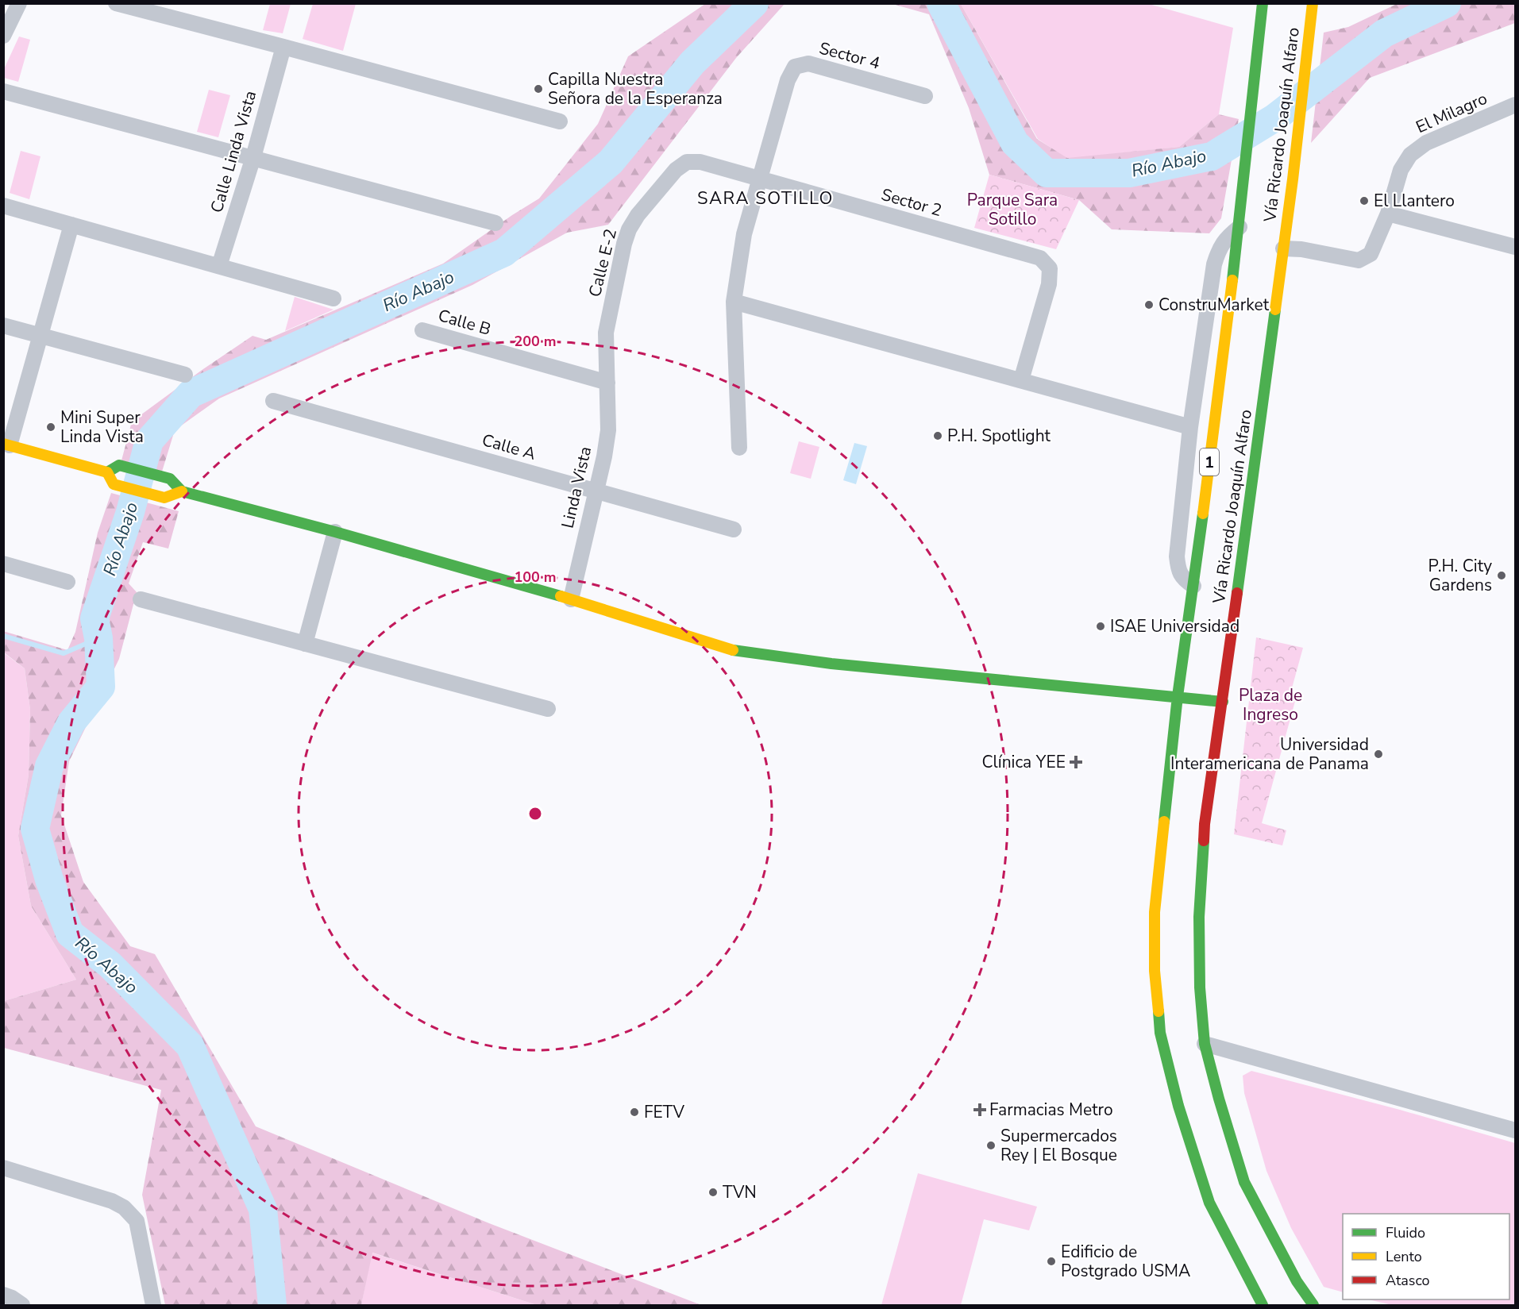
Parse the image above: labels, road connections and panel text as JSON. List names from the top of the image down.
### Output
{
  "streets": {
    "main road": ["Vía Ricardo Joaquín Alfaro", "1"],
    "street": [
      "Sector 4",
      "El Milagro",
      "Calle Linda Vista",
      "Sector 2",
      "Calle E-2",
      "Calle B",
      "Calle A",
      "Linda Vista"
    ]
  },
  "crossings": [
    ["Sector 4", "Sector 2"],
    ["Sector 4", "Calle E-2"],
    ["El Milagro", "Vía Ricardo Joaquín Alfaro"],
    ["Sector 2", "Calle E-2"],
    ["Calle E-2", "Calle B"],
    ["Calle E-2", "Linda Vista"],
    ["Calle B", "Linda Vista"],
    ["Calle A", "Linda Vista"]
  ],
  "districts": ["SARA SOTILLO"],
  "water": ["Río Abajo"],
  "parks": ["Parque Sara Sotillo", "Plaza de Ingreso"],
  "places": {
    "other": [
      "Capilla Nuestra Señora de la Esperanza",
      "El Llantero",
      "ConstruMarket",
      "Mini Super Linda Vista",
      "P.H. Spotlight",
      "P.H. City Gardens",
      "ISAE Universidad",
      "Universidad Interamericana de Panama",
      "FETV",
      "Supermercados Rey | El Bosque",
      "TVN",
      "Edificio de Postgrado USMA"
    ],
    "health": ["Clínica YEE", "Farmacias Metro"]
  },
  "legend": ["Fluido", "Lento", "Atasco"],
  "rings": ["200 m", "100 m"]
}
